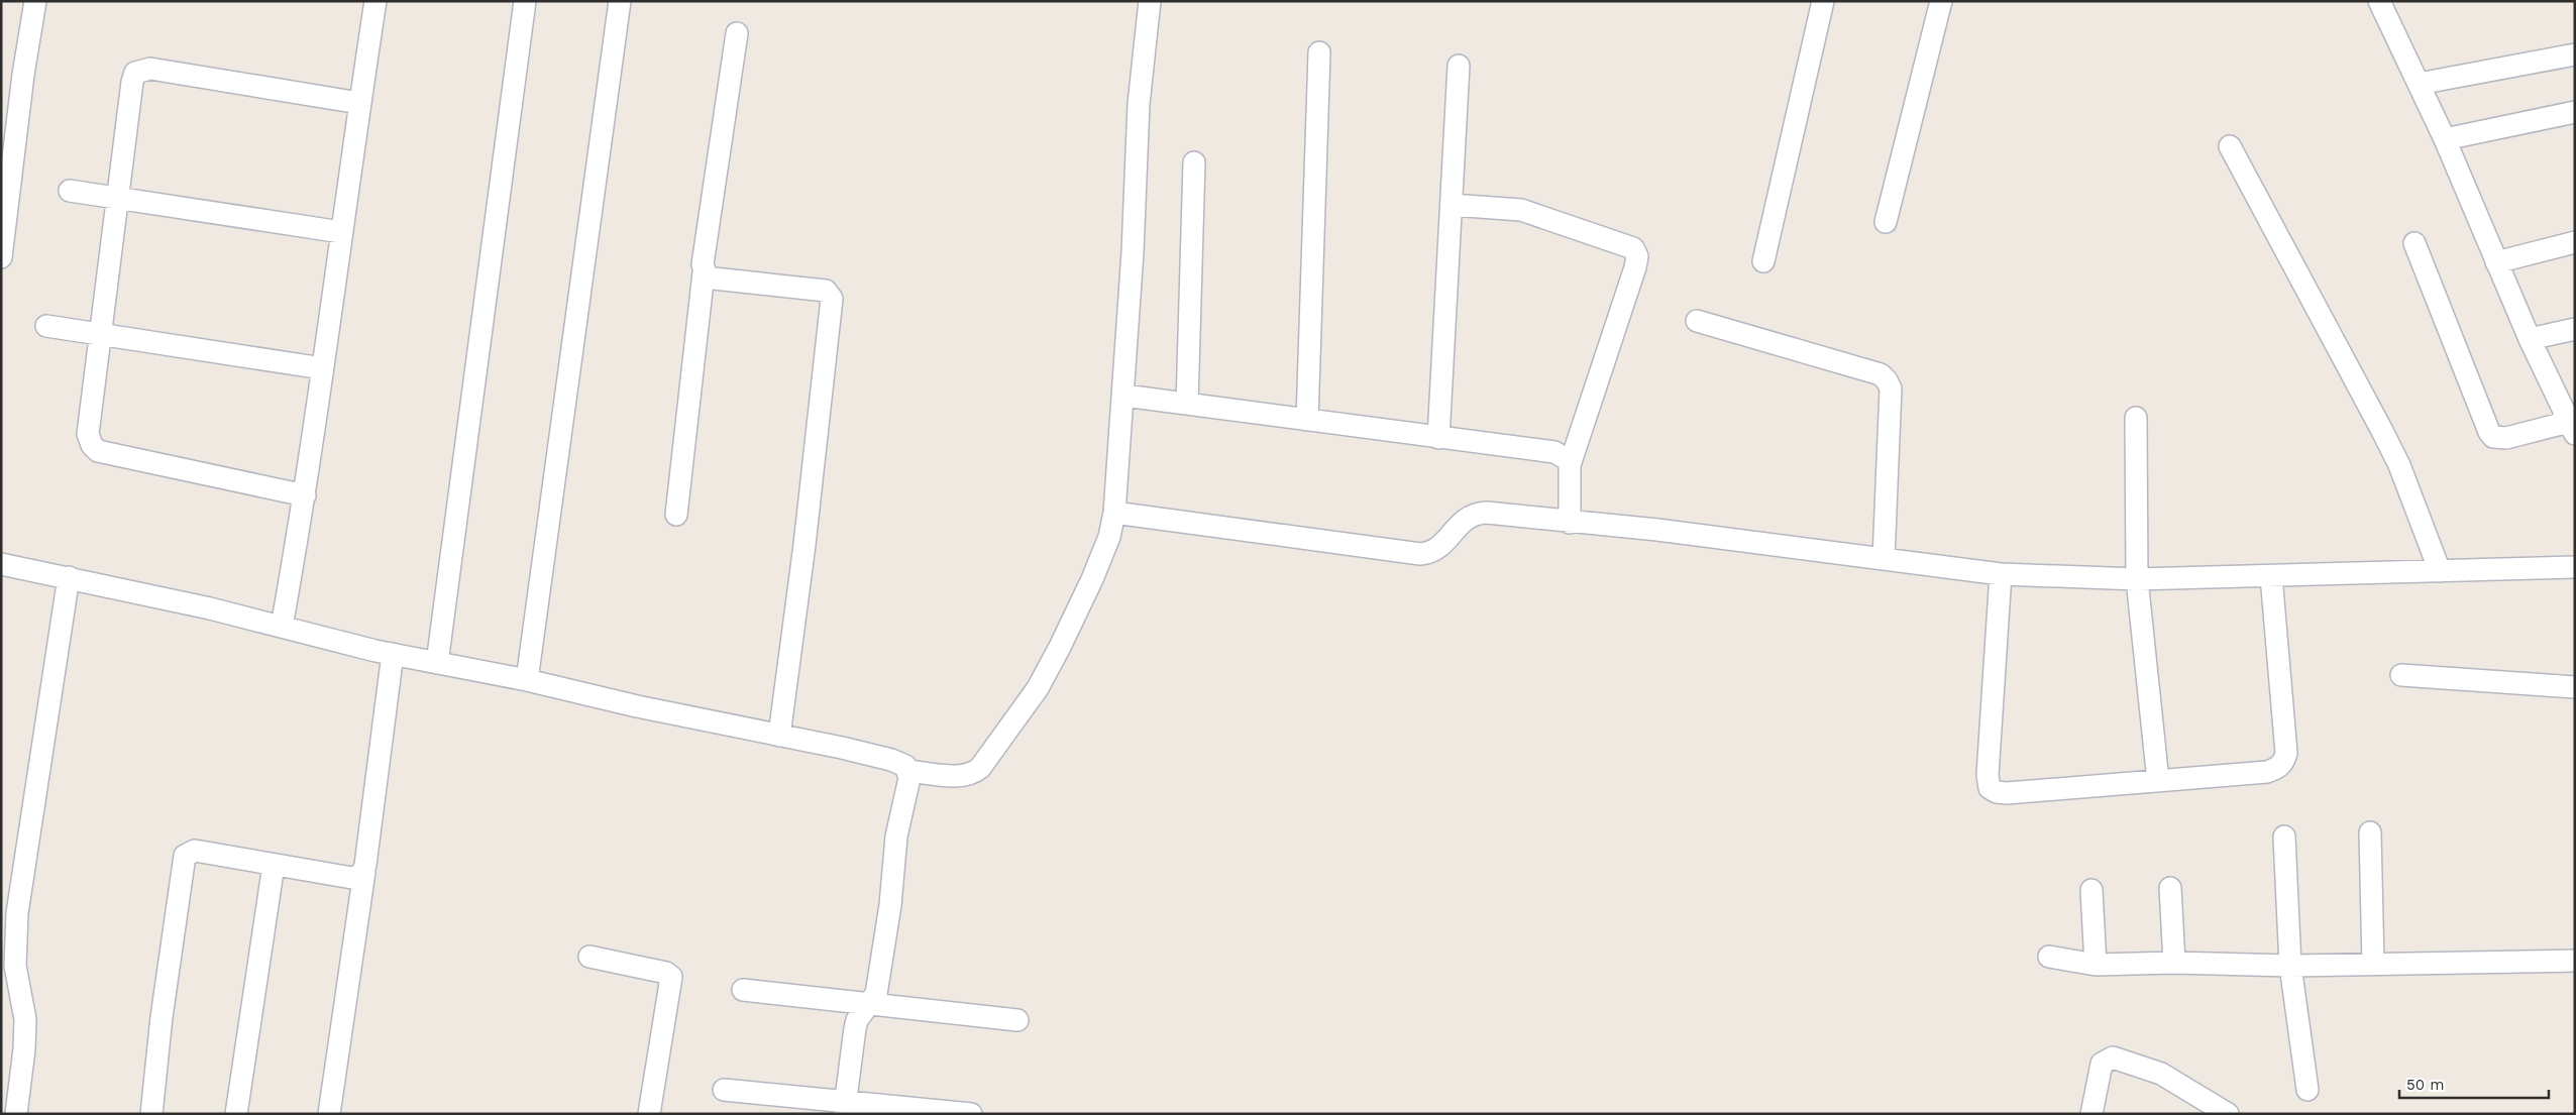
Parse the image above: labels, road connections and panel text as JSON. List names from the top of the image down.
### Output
{
  "scale_bar": "50 m"
}
